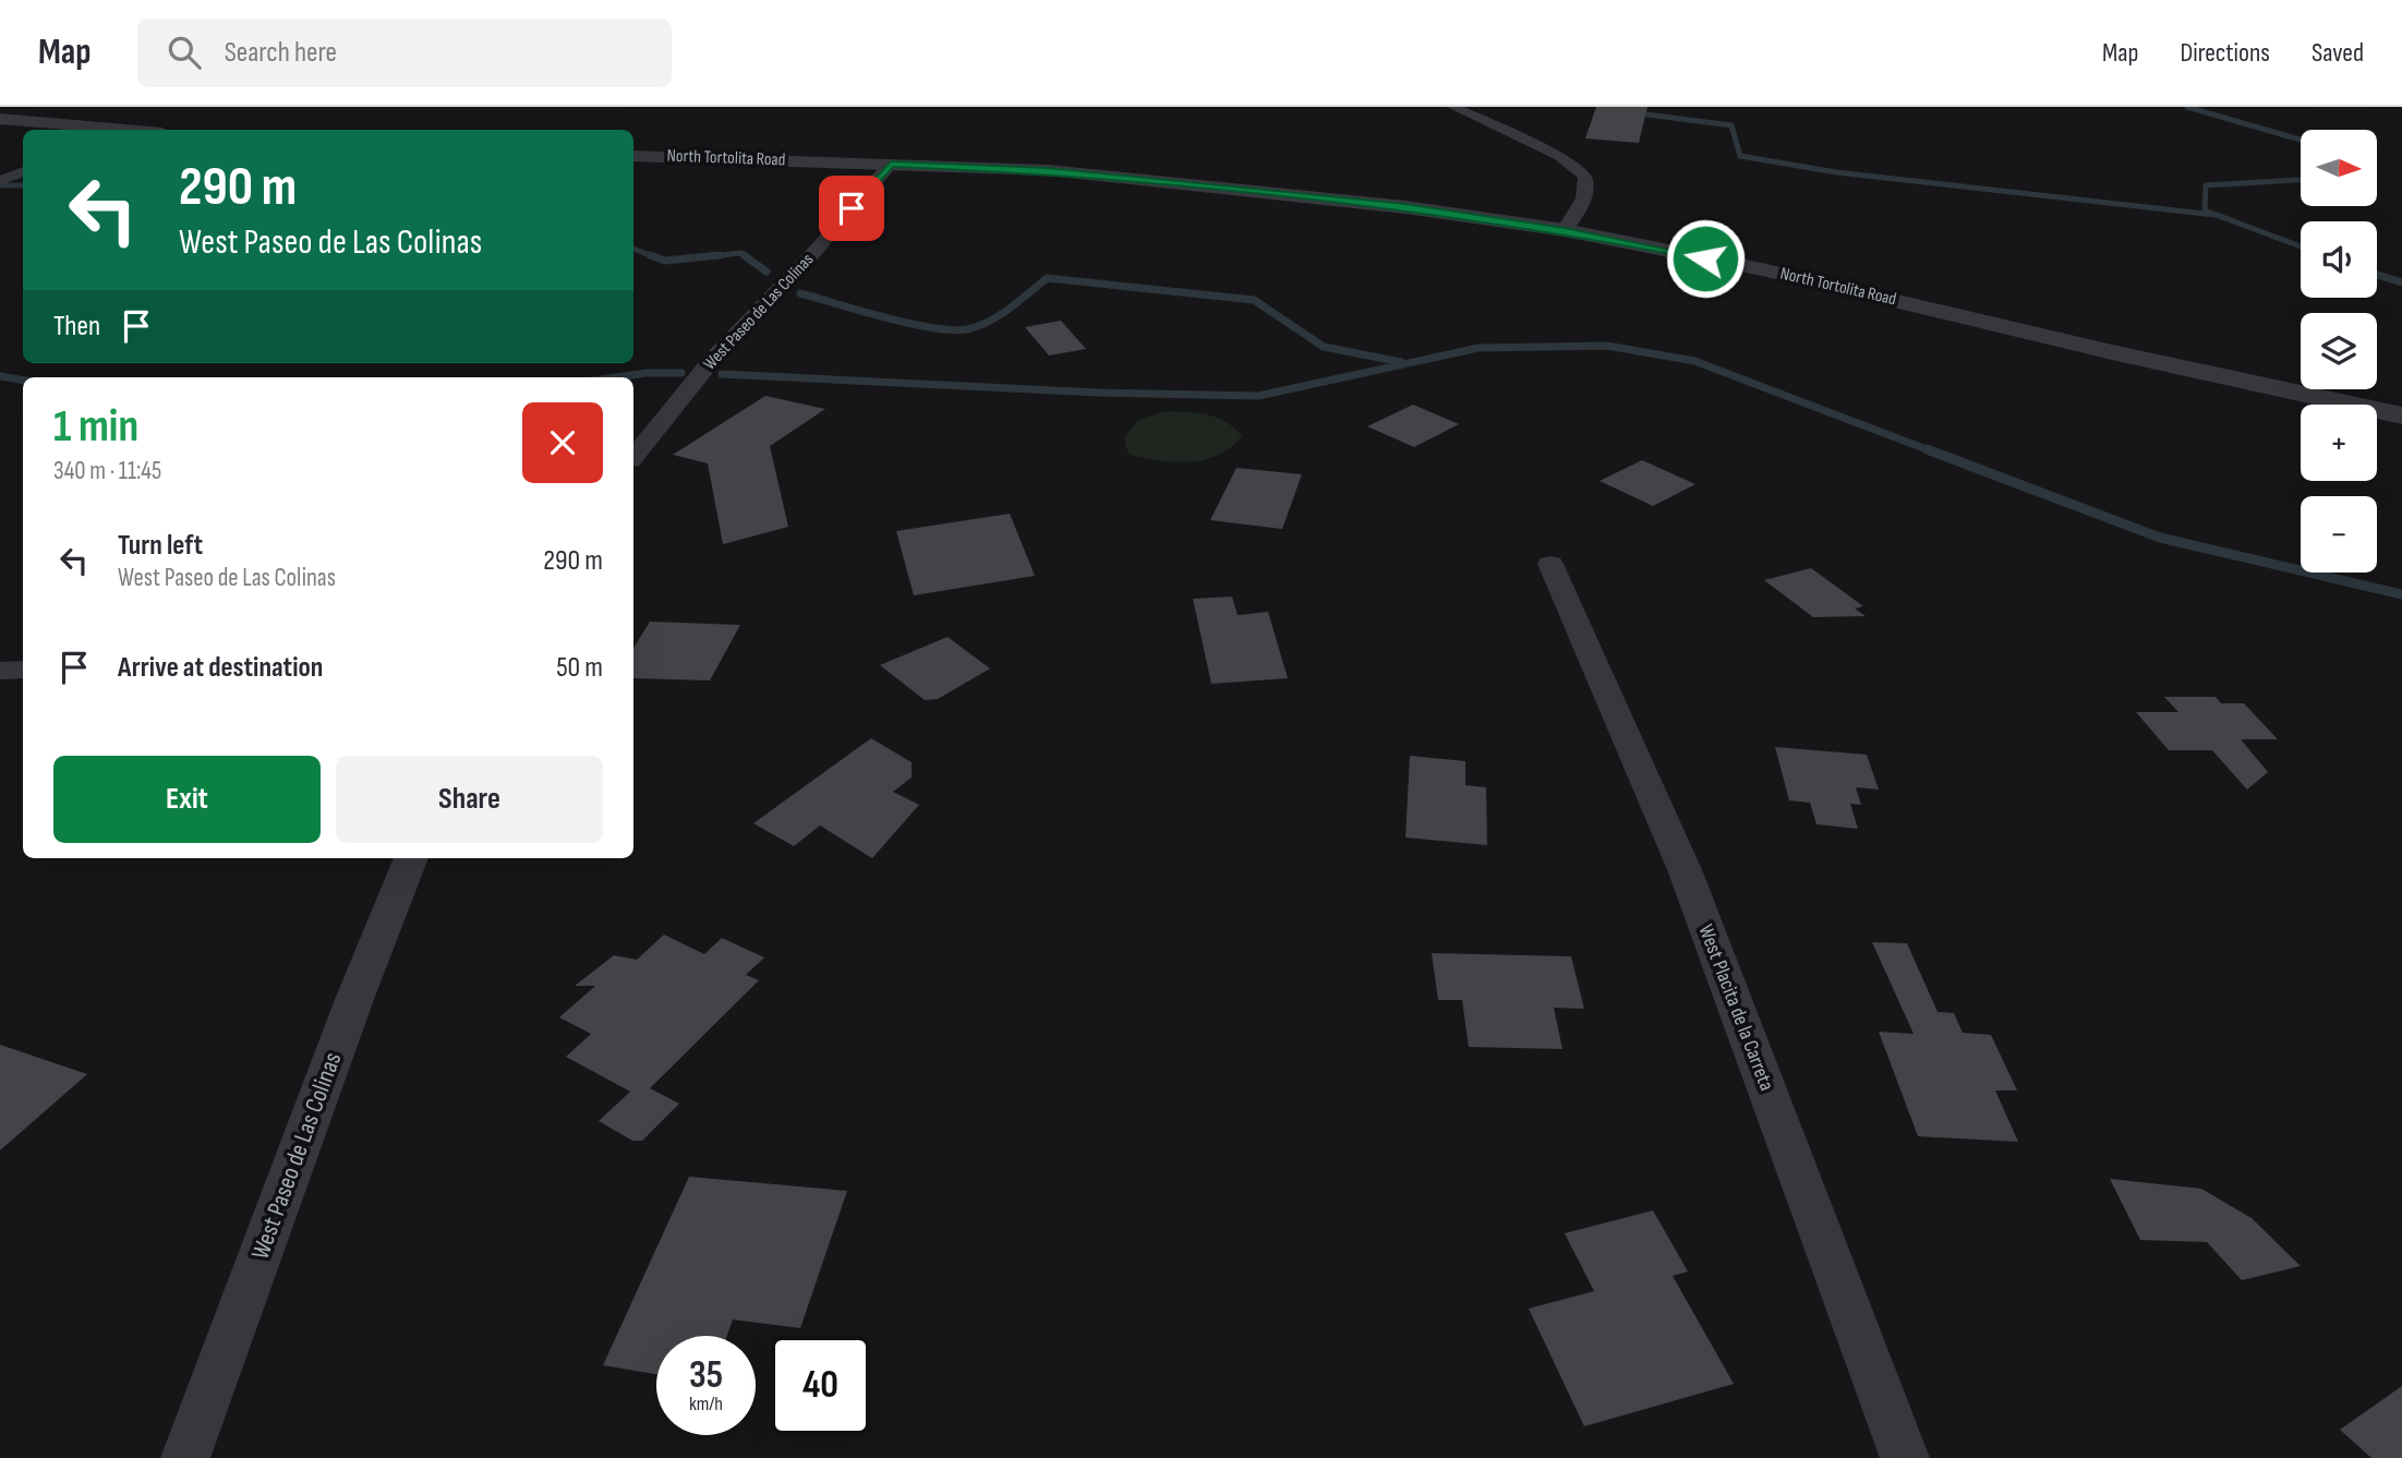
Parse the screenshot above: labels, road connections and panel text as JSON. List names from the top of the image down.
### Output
{
  "streets": {
    "street": ["North Tortolita Road", "West Paseo de Las Colinas", "West Placita de la Carreta"]
  },
  "crossings": [
    ["North Tortolita Road", "West Paseo de Las Colinas"]
  ],
  "north": "right",
  "page": {
    "header": "Map",
    "search": "Search here",
    "nav": ["Map", "Directions", "Saved"],
    "map_buttons": ["+", "−"],
    "turn": ["290 m", "West Paseo de Las Colinas"],
    "then": "Then",
    "heading": ["1 min", "340 m · 11:45"],
    "list": [
      {
        "name": "Turn left",
        "note": "West Paseo de Las Colinas",
        "value": "290 m"
      },
      {
        "name": "Arrive at destination",
        "value": "50 m"
      }
    ],
    "buttons": ["Exit", "Share"],
    "speed": "35 km/h",
    "limit": "40"
  }
}
